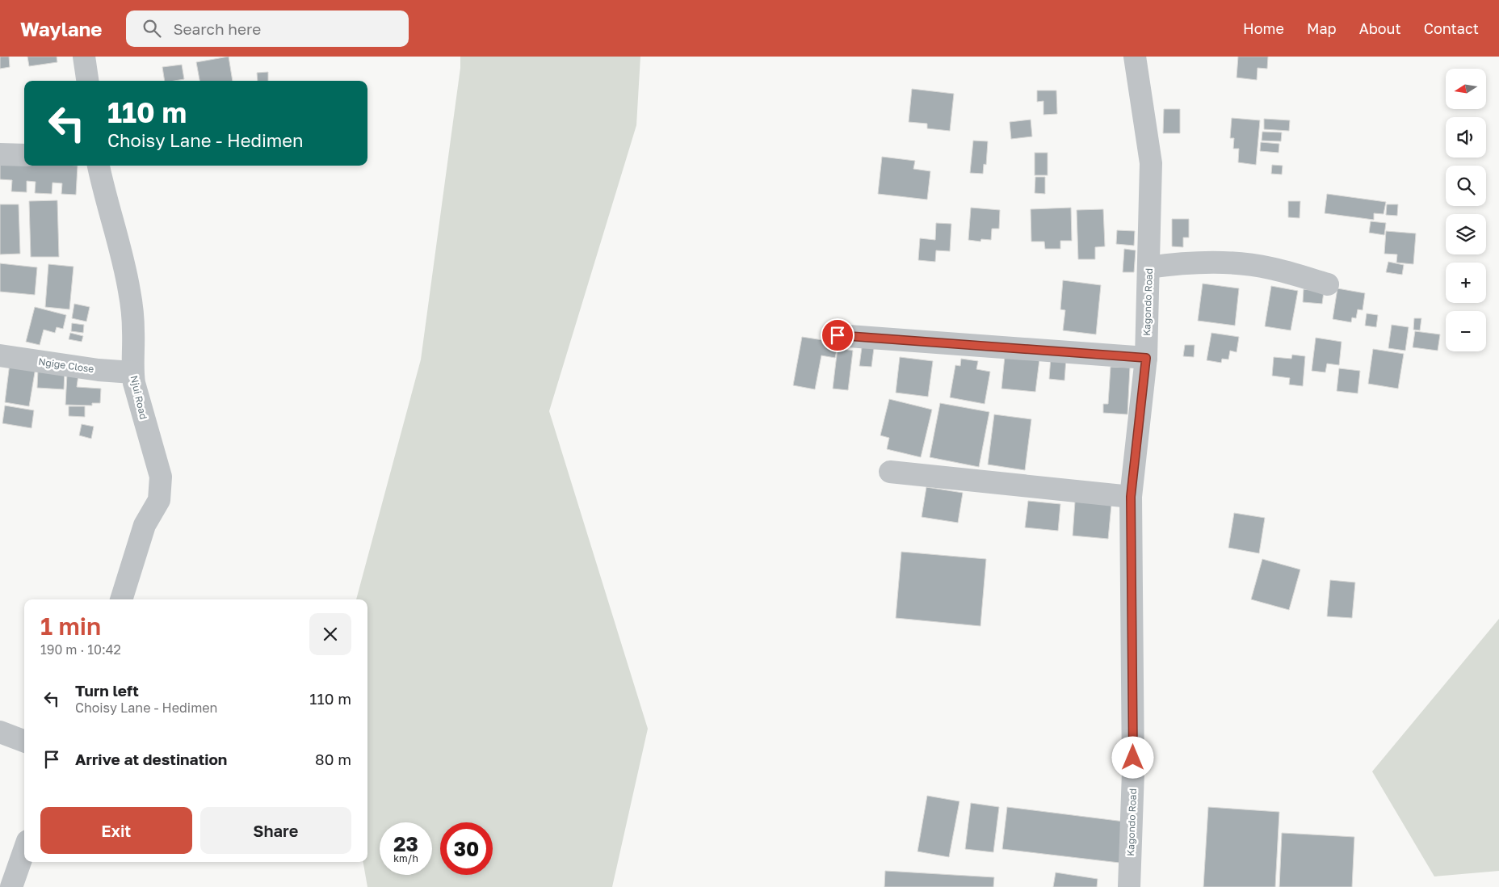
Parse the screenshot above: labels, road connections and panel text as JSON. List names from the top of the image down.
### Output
{
  "streets": {
    "street": ["Kagondo Road", "Ngige Close", "Njui Road"]
  },
  "crossings": [
    ["Ngige Close", "Njui Road"]
  ],
  "north": "left",
  "page": {
    "header": "Waylane",
    "search": "Search here",
    "nav": [
      "Home",
      "Map",
      "About",
      "Contact"
    ],
    "map_buttons": ["+", "−"],
    "turn": ["110 m", "Choisy Lane - Hedimen"],
    "heading": ["1 min", "190 m · 10:42"],
    "list": [
      {
        "name": "Turn left",
        "note": "Choisy Lane - Hedimen",
        "value": "110 m"
      },
      {
        "name": "Arrive at destination",
        "value": "80 m"
      }
    ],
    "buttons": ["Exit", "Share"],
    "speed": "23 km/h",
    "limit": "30"
  }
}
